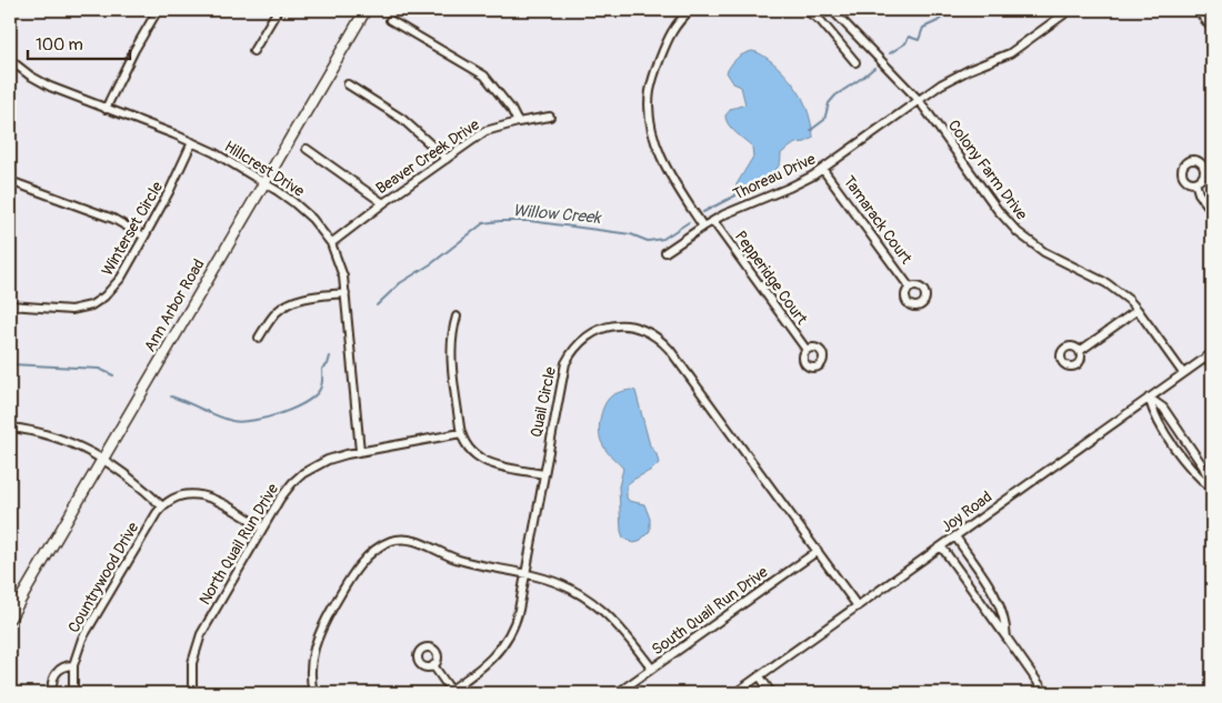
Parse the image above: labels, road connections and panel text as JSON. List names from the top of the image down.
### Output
{
  "streets": {
    "main road": ["Ann Arbor Road"],
    "street": [
      "Beaver Creek Drive",
      "Hillcrest Drive",
      "Colony Farm Drive",
      "Thoreau Drive",
      "Tamarack Court",
      "Winterset Circle",
      "Pepperidge Court",
      "Quail Circle",
      "Joy Road",
      "North Quail Run Drive",
      "Countrywood Drive",
      "South Quail Run Drive"
    ]
  },
  "crossings": [
    ["Beaver Creek Drive", "Hillcrest Drive"],
    ["Hillcrest Drive", "Winterset Circle"],
    ["Hillcrest Drive", "Ann Arbor Road"],
    ["Hillcrest Drive", "North Quail Run Drive"],
    ["Colony Farm Drive", "Thoreau Drive"],
    ["Colony Farm Drive", "Joy Road"],
    ["Thoreau Drive", "Tamarack Court"],
    ["Thoreau Drive", "Pepperidge Court"],
    ["Quail Circle", "Joy Road"],
    ["Quail Circle", "South Quail Run Drive"]
  ],
  "water": ["Willow Creek"],
  "scale_bar": "100 m"
}
